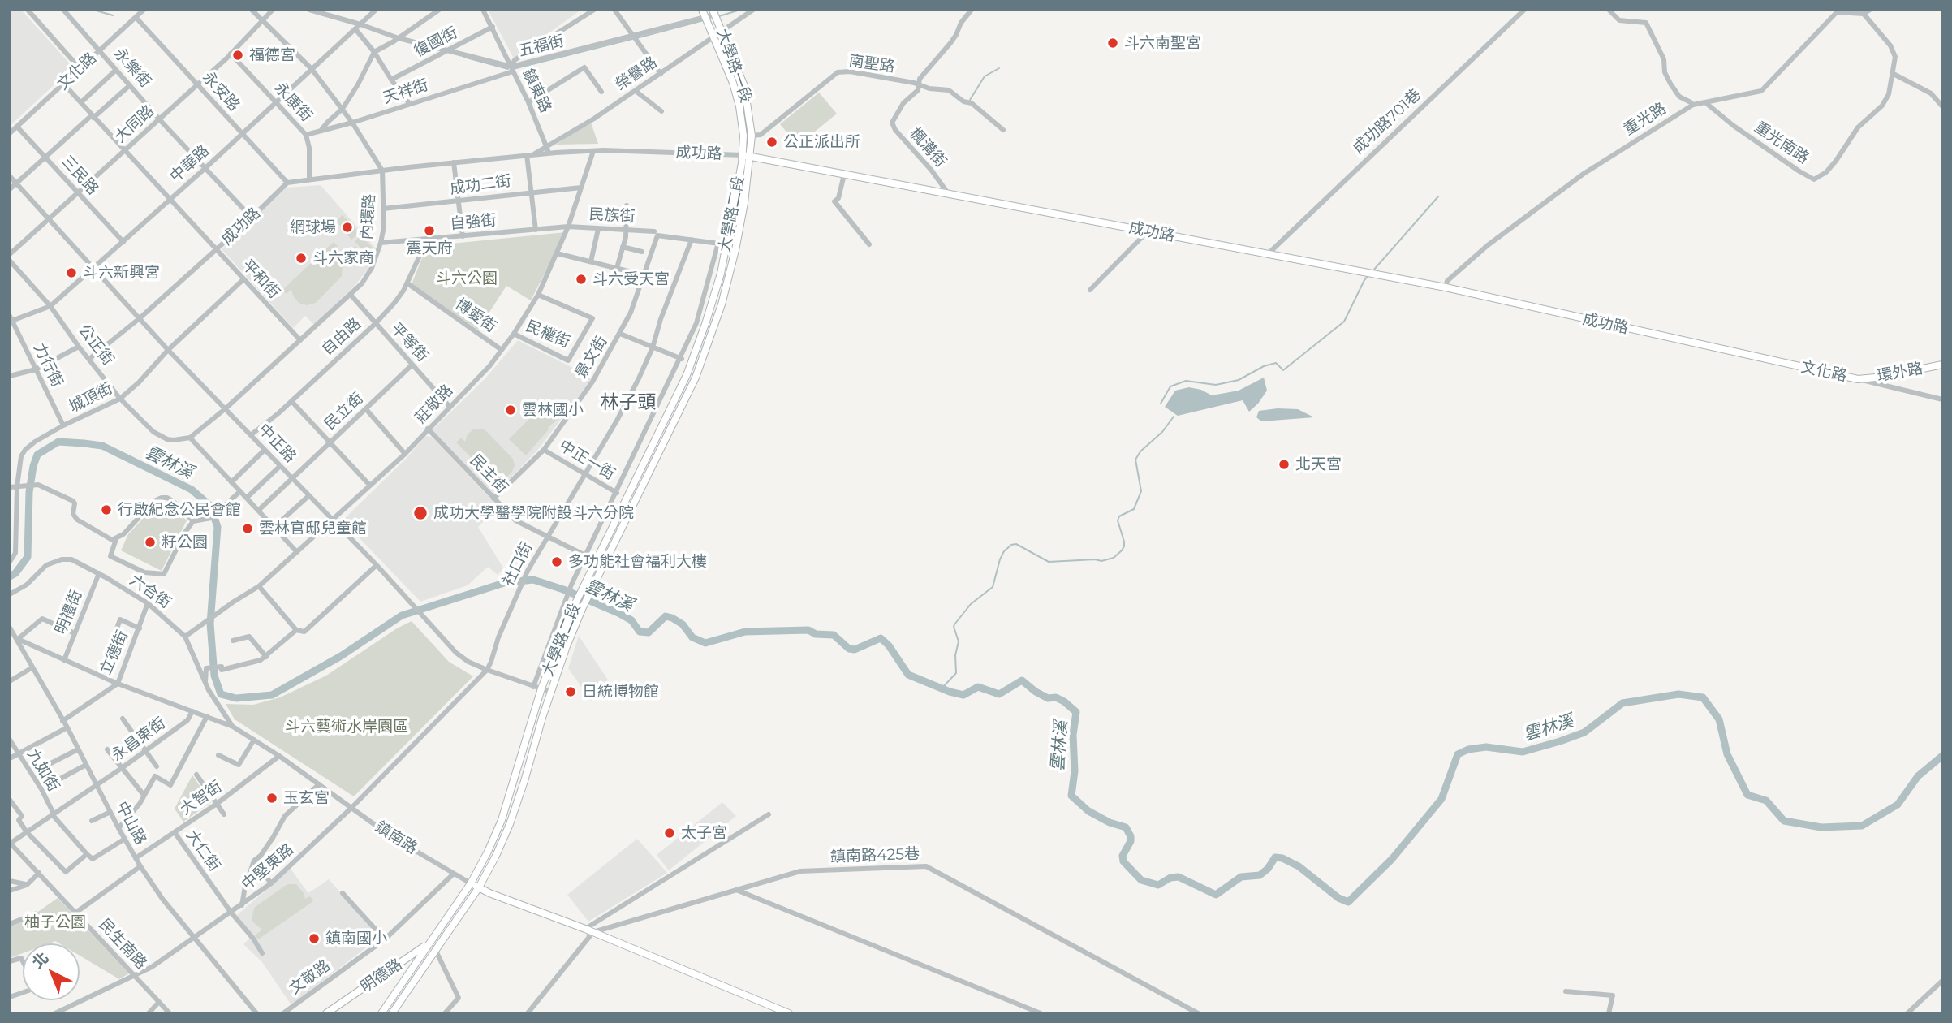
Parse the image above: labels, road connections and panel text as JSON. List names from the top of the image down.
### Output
{
  "streets": {
    "main road": [
      "大學路一段",
      "文化路",
      "成功路",
      "大學路二段",
      "環外路",
      "鎮南路",
      "明德路"
    ],
    "street": [
      "復國街",
      "五福街",
      "南聖路",
      "永樂街",
      "榮譽路",
      "鎮東路",
      "永安路",
      "天祥街",
      "永康街",
      "重光路",
      "成功路701巷",
      "大同路",
      "重光南路",
      "楓溝街",
      "中華路",
      "三民路",
      "成功二街",
      "民族街",
      "內環路",
      "自強街",
      "平和街",
      "博愛街",
      "民權街",
      "自由路",
      "平等街",
      "公正街",
      "景文街",
      "力行街",
      "城頂街",
      "莊敬路",
      "民立街",
      "中正路",
      "中正一街",
      "民主街",
      "社口街",
      "六合街",
      "明禮街",
      "立德街",
      "永昌東街",
      "九如街",
      "大智街",
      "中山路",
      "大仁街",
      "鎮南路425巷",
      "中堅東路",
      "民生南路",
      "文敬路"
    ]
  },
  "crossings": [
    ["復國街", "五福街"],
    ["復國街", "鎮東路"],
    ["五福街", "大學路一段"],
    ["五福街", "鎮東路"],
    ["五福街", "天祥街"],
    ["五福街", "中華路"],
    ["南聖路", "大學路一段"],
    ["南聖路", "楓溝街"],
    ["大學路一段", "榮譽路"],
    ["大學路一段", "成功路"],
    ["大學路一段", "大學路二段"],
    ["永樂街", "文化路"],
    ["永樂街", "大同路"],
    ["永樂街", "成功路"],
    ["永樂街", "中華路"],
    ["文化路", "永安路"],
    ["文化路", "成功路"],
    ["文化路", "三民路"],
    ["文化路", "平和街"],
    ["文化路", "環外路"],
    ["榮譽路", "鎮東路"],
    ["榮譽路", "成功路"],
    ["鎮東路", "天祥街"],
    ["鎮東路", "成功路"],
    ["永安路", "大同路"],
    ["永安路", "成功路"],
    ["永安路", "中華路"],
    ["天祥街", "永康街"],
    ["永康街", "大同路"],
    ["永康街", "成功路"],
    ["永康街", "中華路"],
    ["重光路", "重光南路"],
    ["重光路", "成功路"],
    ["成功路701巷", "成功路"],
    ["大同路", "三民路"],
    ["大同路", "平和街"],
    ["大同路", "中正路"],
    ["楓溝街", "成功路"],
    ["成功路", "大學路二段"],
    ["成功路", "內環路"],
    ["成功路", "平和街"],
    ["成功路", "公正街"],
    ["成功路", "莊敬路"],
    ["成功路", "中正路"],
    ["中華路", "三民路"],
    ["中華路", "平和街"],
    ["中華路", "公正街"],
    ["中華路", "力行街"],
    ["中華路", "中正路"],
    ["成功二街", "內環路"],
    ["成功二街", "莊敬路"],
    ["大學路二段", "民族街"],
    ["大學路二段", "中正路"],
    ["大學路二段", "中正一街"],
    ["大學路二段", "民主街"],
    ["大學路二段", "鎮南路"],
    ["大學路二段", "明德路"],
    ["民族街", "自強街"],
    ["民族街", "景文街"],
    ["民族街", "莊敬路"],
    ["民族街", "社口街"],
    ["內環路", "自強街"],
    ["內環路", "平和街"],
    ["內環路", "平等街"],
    ["內環路", "公正街"],
    ["內環路", "中正路"],
    ["自強街", "自由路"],
    ["自強街", "莊敬路"],
    ["平和街", "城頂街"],
    ["博愛街", "自由路"],
    ["博愛街", "莊敬路"],
    ["民權街", "莊敬路"],
    ["自由路", "平等街"],
    ["自由路", "中正路"],
    ["平等街", "莊敬路"],
    ["平等街", "民立街"],
    ["公正街", "城頂街"],
    ["景文街", "中正一街"],
    ["景文街", "民主街"],
    ["力行街", "城頂街"],
    ["城頂街", "中正路"],
    ["莊敬路", "中正路"],
    ["莊敬路", "民主街"],
    ["莊敬路", "六合街"],
    ["民立街", "中正路"],
    ["中正路", "社口街"],
    ["中正一街", "社口街"],
    ["民主街", "社口街"],
    ["社口街", "鎮南路"],
    ["社口街", "中堅東路"],
    ["六合街", "明禮街"],
    ["六合街", "立德街"],
    ["六合街", "鎮南路"],
    ["明禮街", "鎮南路"],
    ["立德街", "中山路"],
    ["立德街", "鎮南路"],
    ["永昌東街", "九如街"],
    ["永昌東街", "中山路"],
    ["永昌東街", "鎮南路"],
    ["永昌東街", "民生南路"],
    ["大智街", "中山路"],
    ["大智街", "鎮南路"],
    ["大智街", "大仁街"],
    ["中山路", "鎮南路"],
    ["中山路", "中堅東路"],
    ["鎮南路", "鎮南路425巷"],
    ["鎮南路", "中堅東路"],
    ["鎮南路", "文敬路"],
    ["大仁街", "中堅東路"],
    ["中堅東路", "民生南路"]
  ],
  "districts": ["林子頭"],
  "water": ["雲林溪"],
  "parks": ["斗六公園", "斗六藝術水岸園區", "柚子公園"],
  "places": [
    "斗六南聖宮",
    "福德宮",
    "公正派出所",
    "網球場",
    "震天府",
    "斗六家商",
    "斗六新興宮",
    "斗六受天宮",
    "雲林國小",
    "北天宮",
    "行啟紀念公民會館",
    "成功大學醫學院附設斗六分院",
    "雲林官邸兒童館",
    "籽公園",
    "多功能社會福利大樓",
    "日統博物館",
    "玉玄宮",
    "太子宮",
    "鎮南國小"
  ],
  "north": "top left"
}
